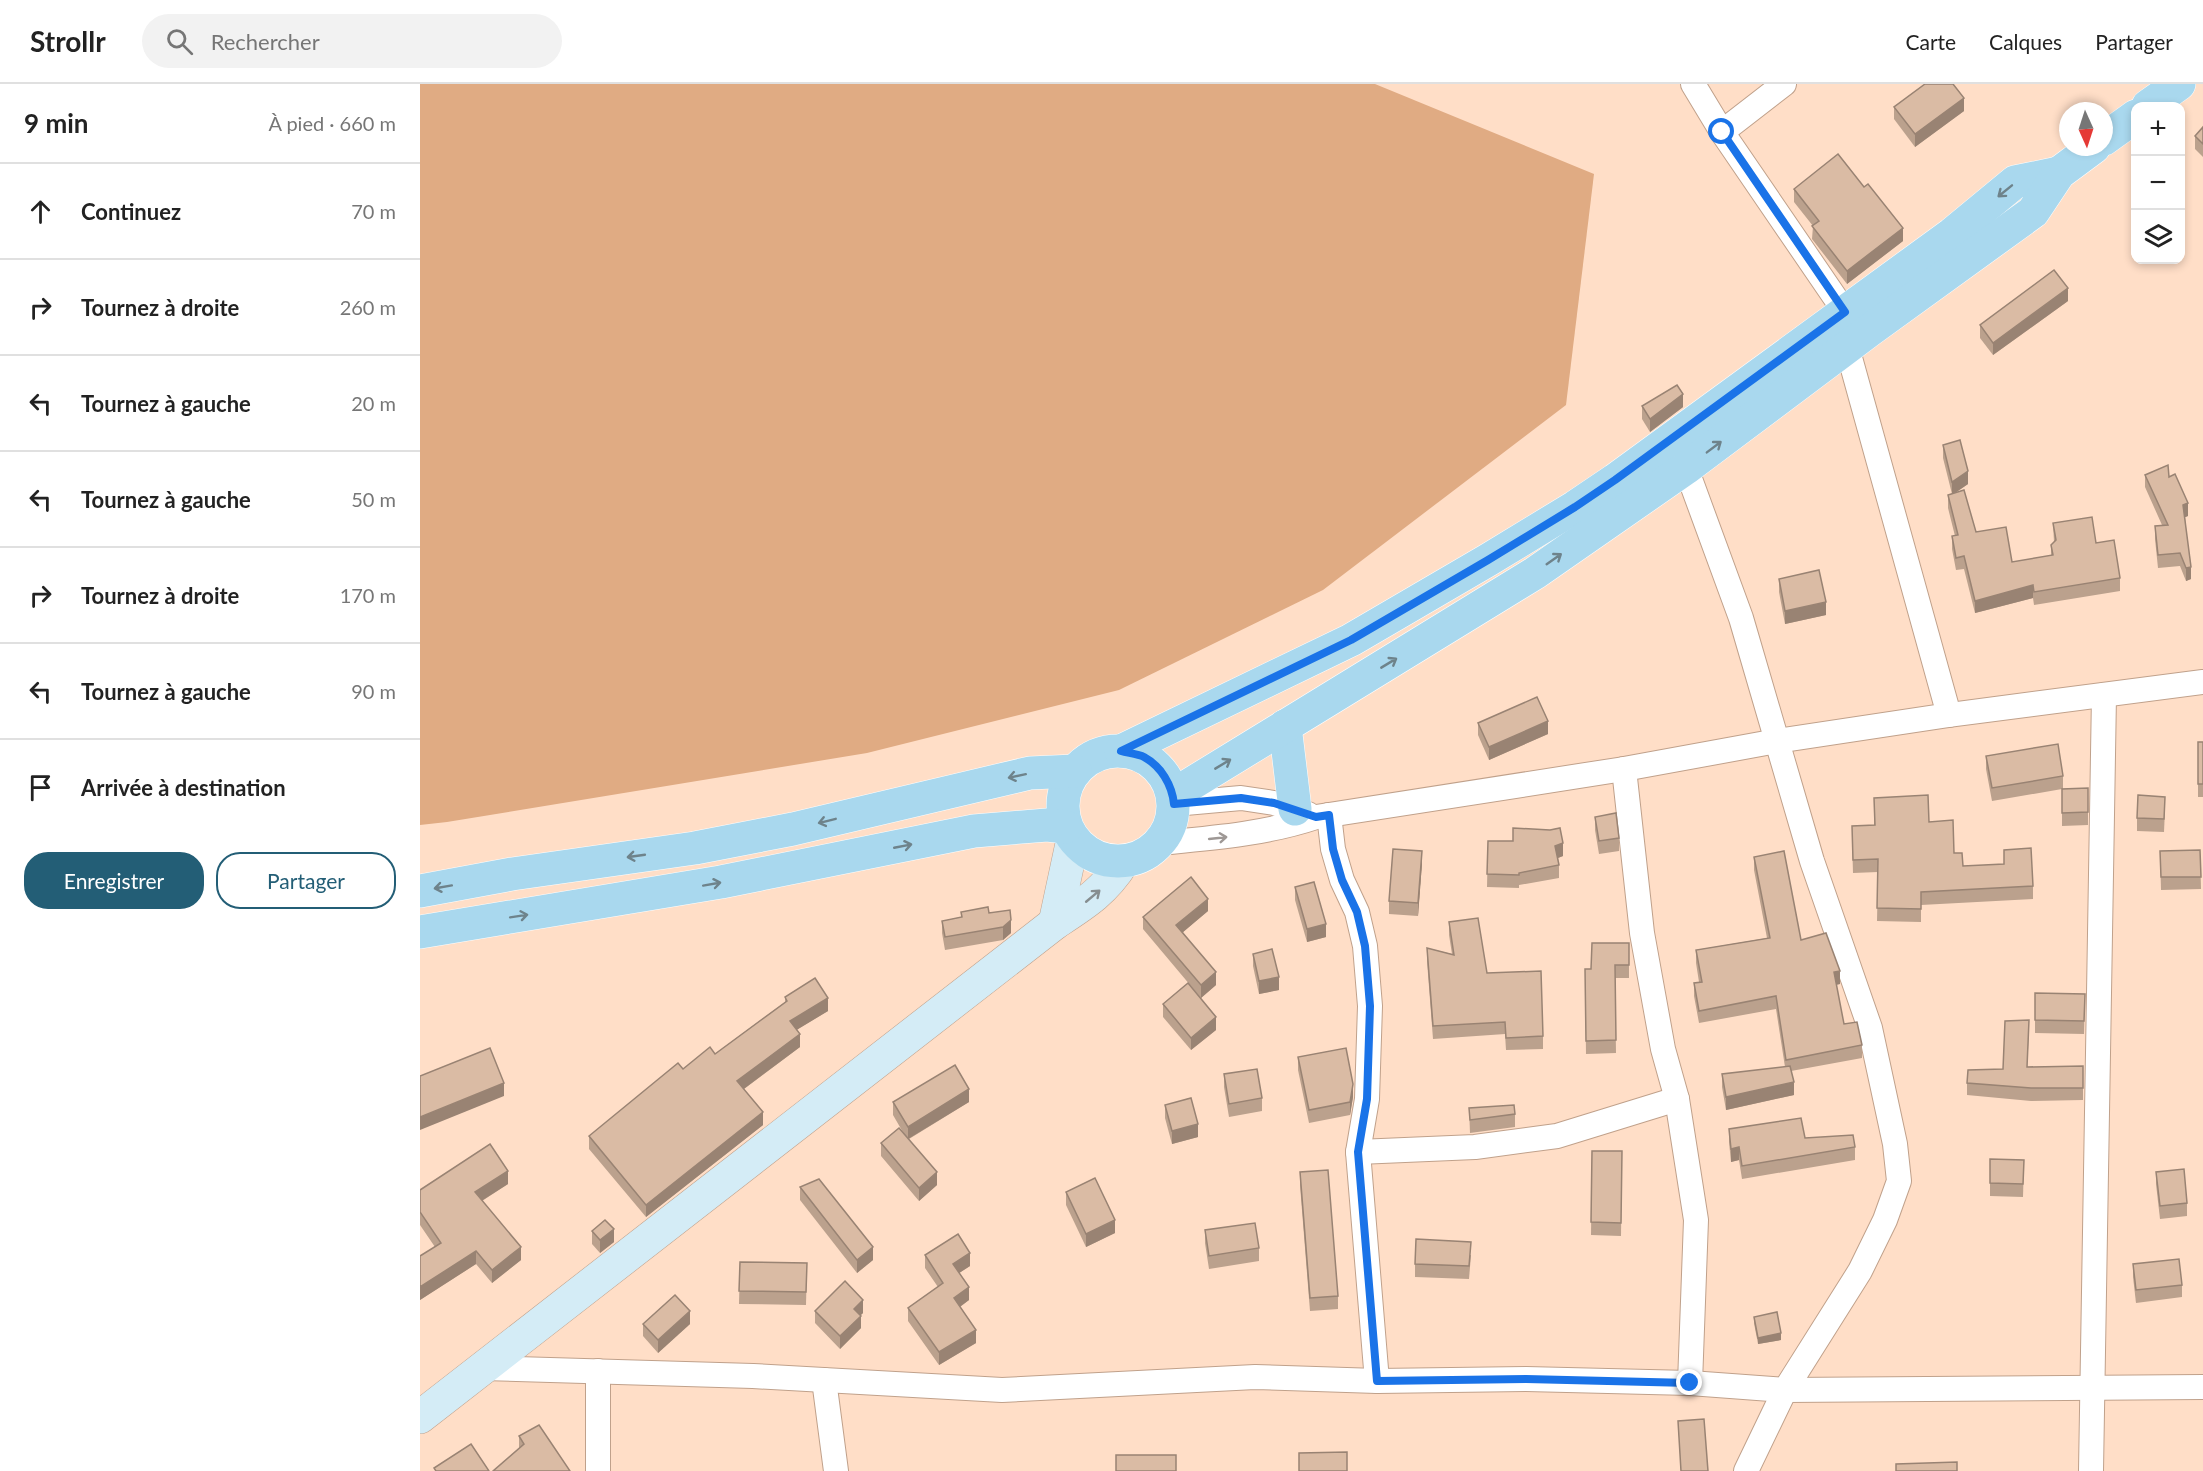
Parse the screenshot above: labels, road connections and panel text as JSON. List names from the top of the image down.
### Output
{
  "north": "bottom",
  "page": {
    "header": "Strollr",
    "search": "Rechercher",
    "nav": ["Carte", "Calques", "Partager"],
    "heading": ["9 min", "À pied · 660 m"],
    "map_buttons": ["+", "−"],
    "list": [
      ["Continuez", "70 m"],
      ["Tournez à droite", "260 m"],
      ["Tournez à gauche", "20 m"],
      ["Tournez à gauche", "50 m"],
      ["Tournez à droite", "170 m"],
      ["Tournez à gauche", "90 m"],
      "Arrivée à destination"
    ],
    "buttons": ["Enregistrer", "Partager"]
  }
}
